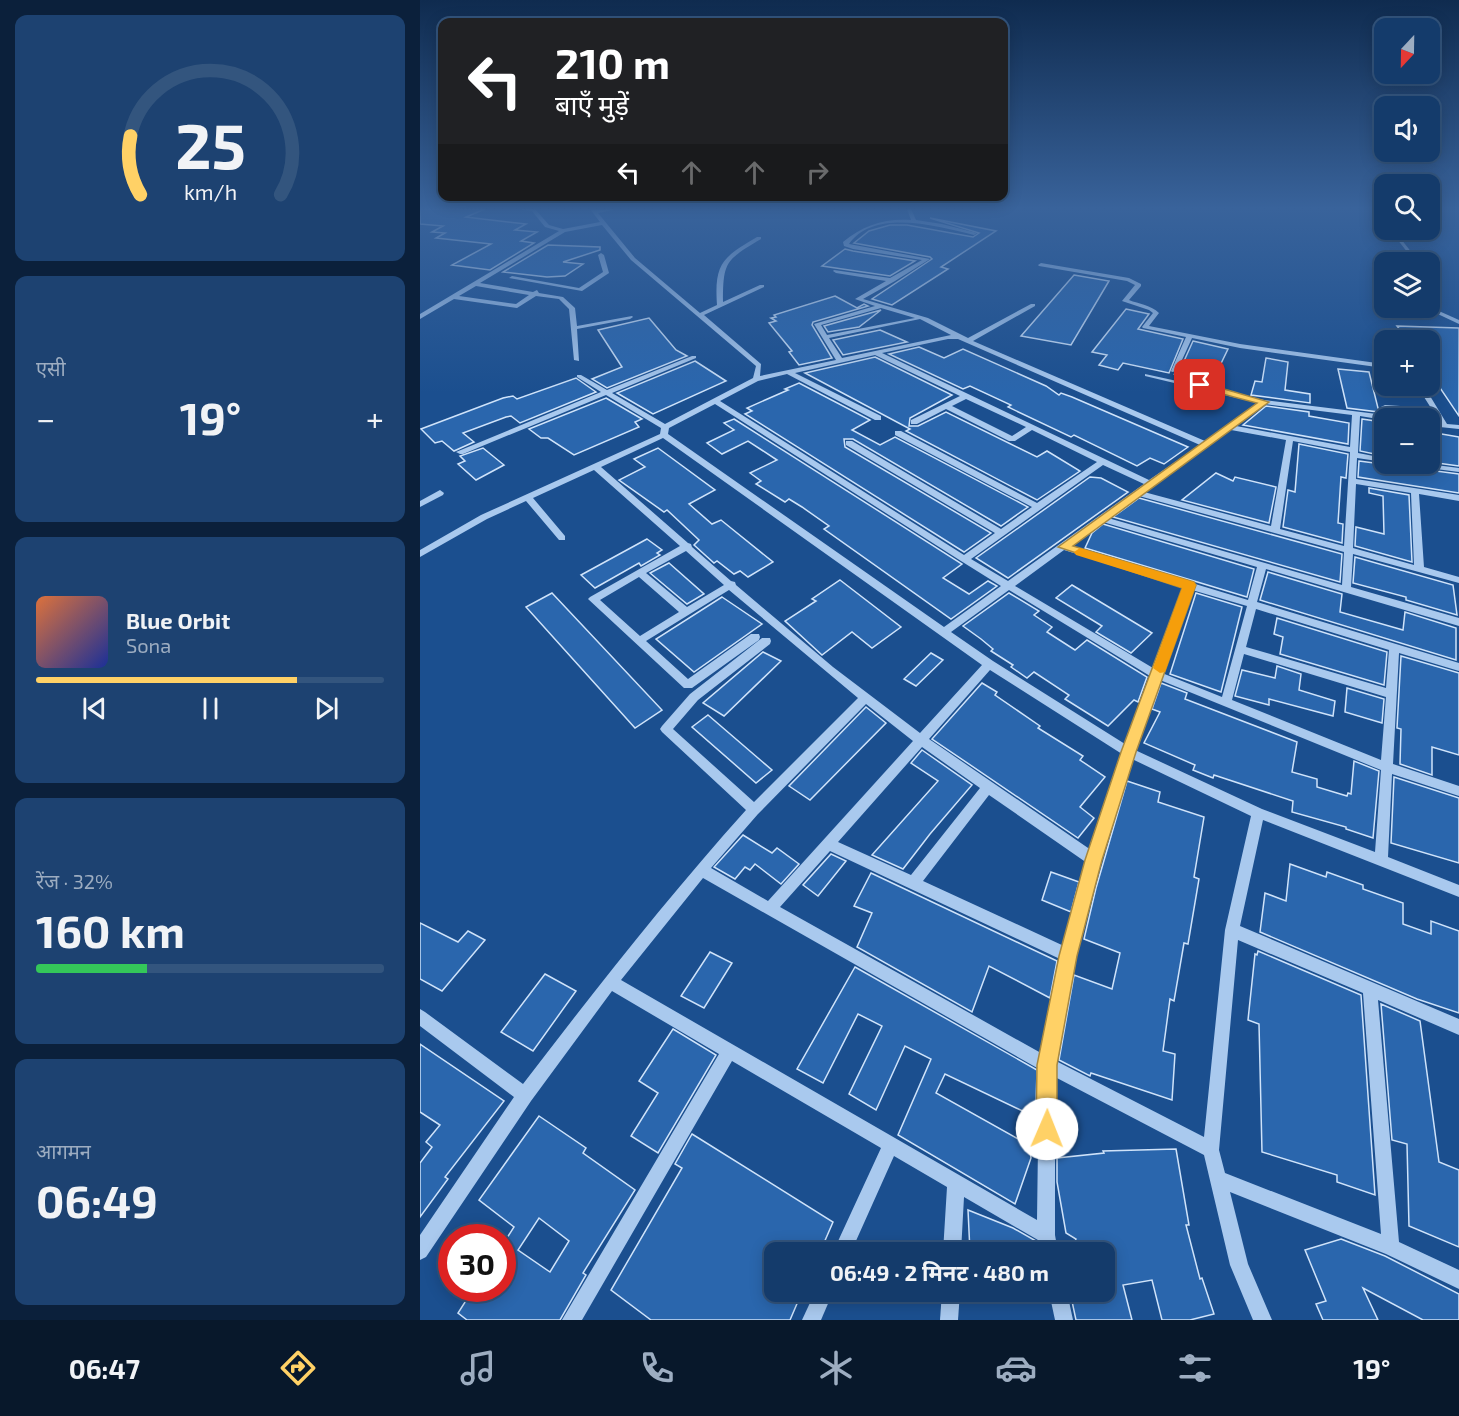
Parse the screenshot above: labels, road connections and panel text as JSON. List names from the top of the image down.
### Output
{
  "north": "bottom",
  "page": {
    "map_buttons": ["+", "−"],
    "turn": ["210 m", "बाएँ मुड़ें"],
    "tile": [
      "एसी",
      ["रेंज · 32%", "160 km"],
      ["आगमन", "06:49"]
    ],
    "heat": ["−", "19°", "+"],
    "song": ["Blue Orbit", "Sona"],
    "limit": "30",
    "trip": "06:49 · 2 मिनट · 480 m",
    "tabs": ["06:47", "19°"],
    "gauge": ["25", "km/h"]
  }
}
